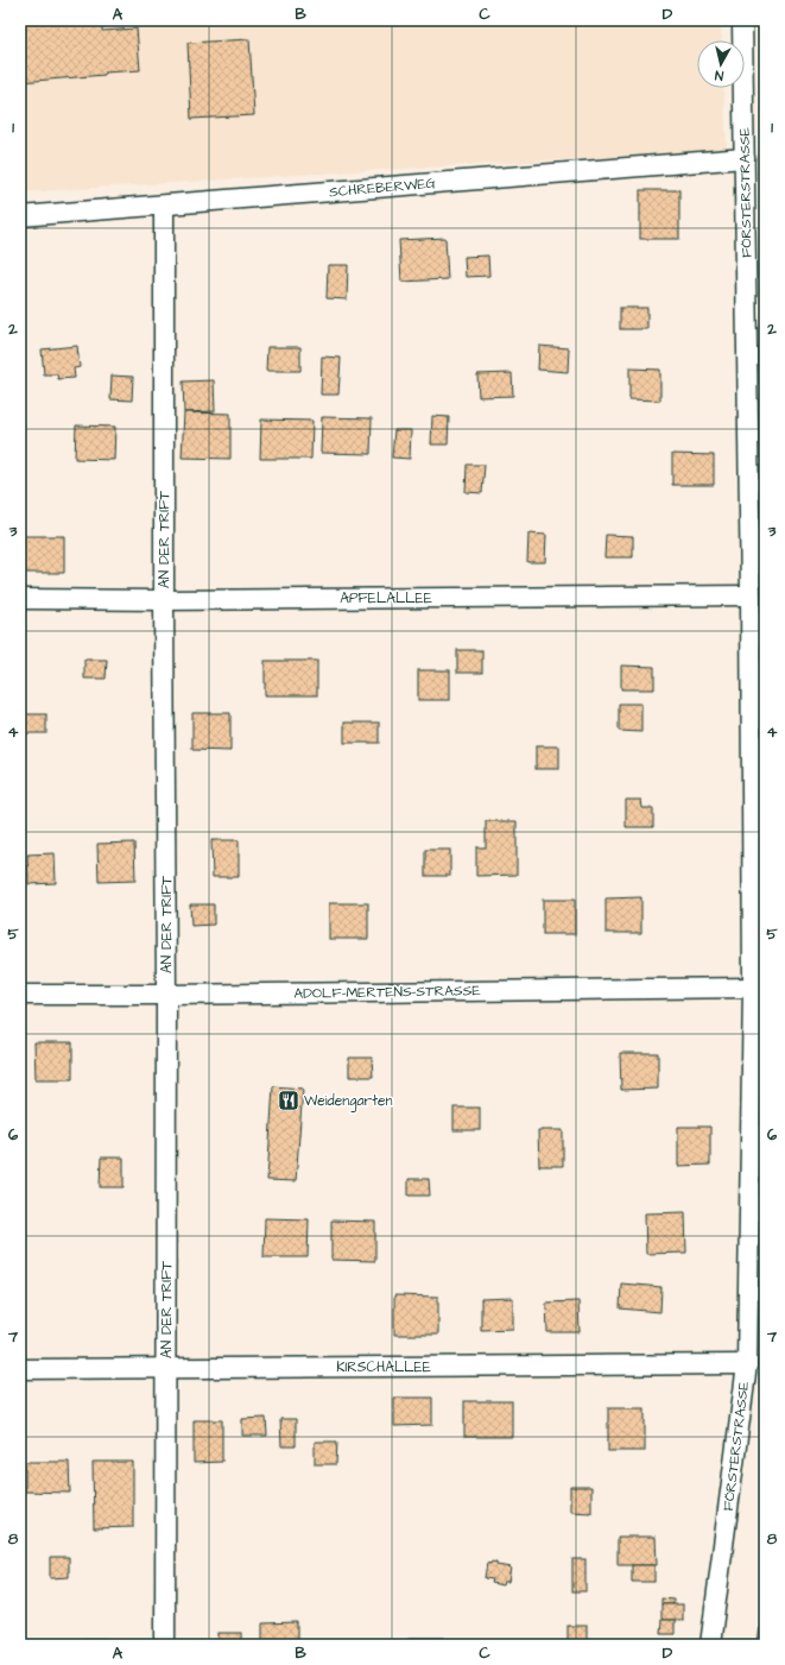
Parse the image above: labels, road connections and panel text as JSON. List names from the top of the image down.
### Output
{
  "streets": {
    "street": [
      "SCHREBERWEG",
      "FÖRSTERSTRASSE",
      "AN DER TRIFT",
      "APFELALLEE",
      "ADOLF-MERTENS-STRASSE",
      "KIRSCHALLEE"
    ]
  },
  "crossings": [
    ["SCHREBERWEG", "FÖRSTERSTRASSE"],
    ["SCHREBERWEG", "AN DER TRIFT"],
    ["FÖRSTERSTRASSE", "APFELALLEE"],
    ["FÖRSTERSTRASSE", "ADOLF-MERTENS-STRASSE"],
    ["FÖRSTERSTRASSE", "KIRSCHALLEE"],
    ["AN DER TRIFT", "APFELALLEE"],
    ["AN DER TRIFT", "ADOLF-MERTENS-STRASSE"],
    ["AN DER TRIFT", "KIRSCHALLEE"]
  ],
  "places": {
    "restaurant": ["Weidengarten"]
  },
  "north": "bottom",
  "grid": {
    "columns": [
      "A",
      "B",
      "C",
      "D"
    ],
    "rows": [
      "1",
      "2",
      "3",
      "4",
      "5",
      "6",
      "7",
      "8"
    ]
  }
}
